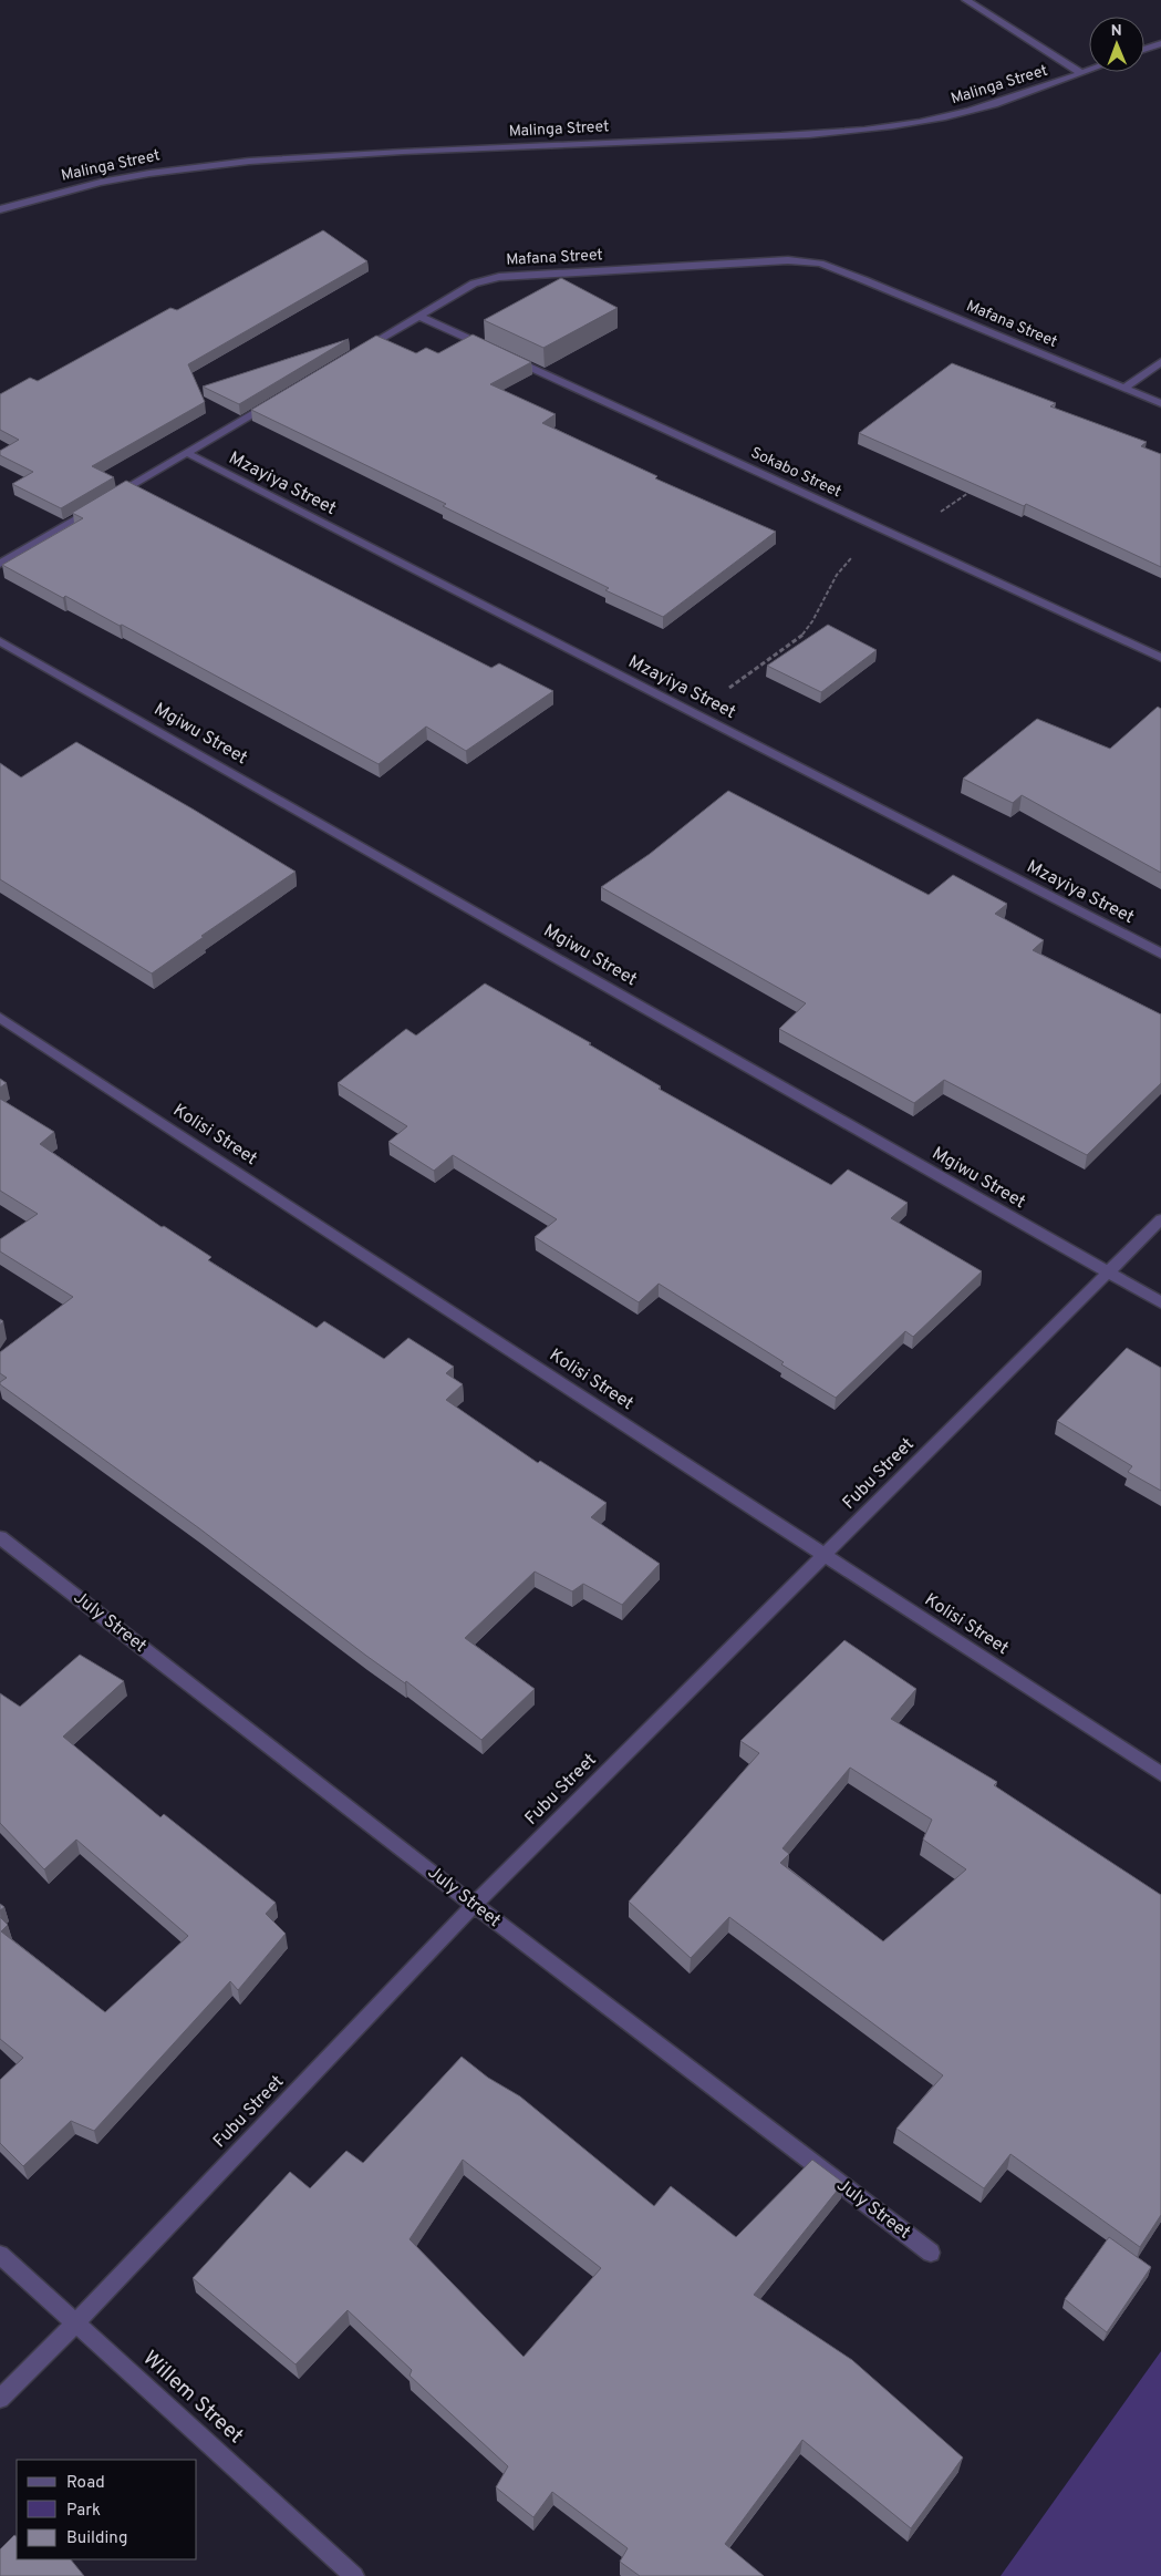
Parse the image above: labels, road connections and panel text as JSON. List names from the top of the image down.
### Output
{
  "streets": {
    "street": [
      "Malinga Street",
      "Mafana Street",
      "Sokabo Street",
      "Mzayiya Street",
      "Mgiwu Street",
      "Kolisi Street",
      "Fubu Street",
      "July Street",
      "Willem Street"
    ]
  },
  "crossings": [
    ["Mafana Street", "Sokabo Street"],
    ["Mgiwu Street", "Fubu Street"],
    ["Kolisi Street", "Fubu Street"],
    ["Fubu Street", "July Street"],
    ["Fubu Street", "Willem Street"]
  ],
  "legend": ["Road", "Park", "Building"],
  "north": "top"
}
